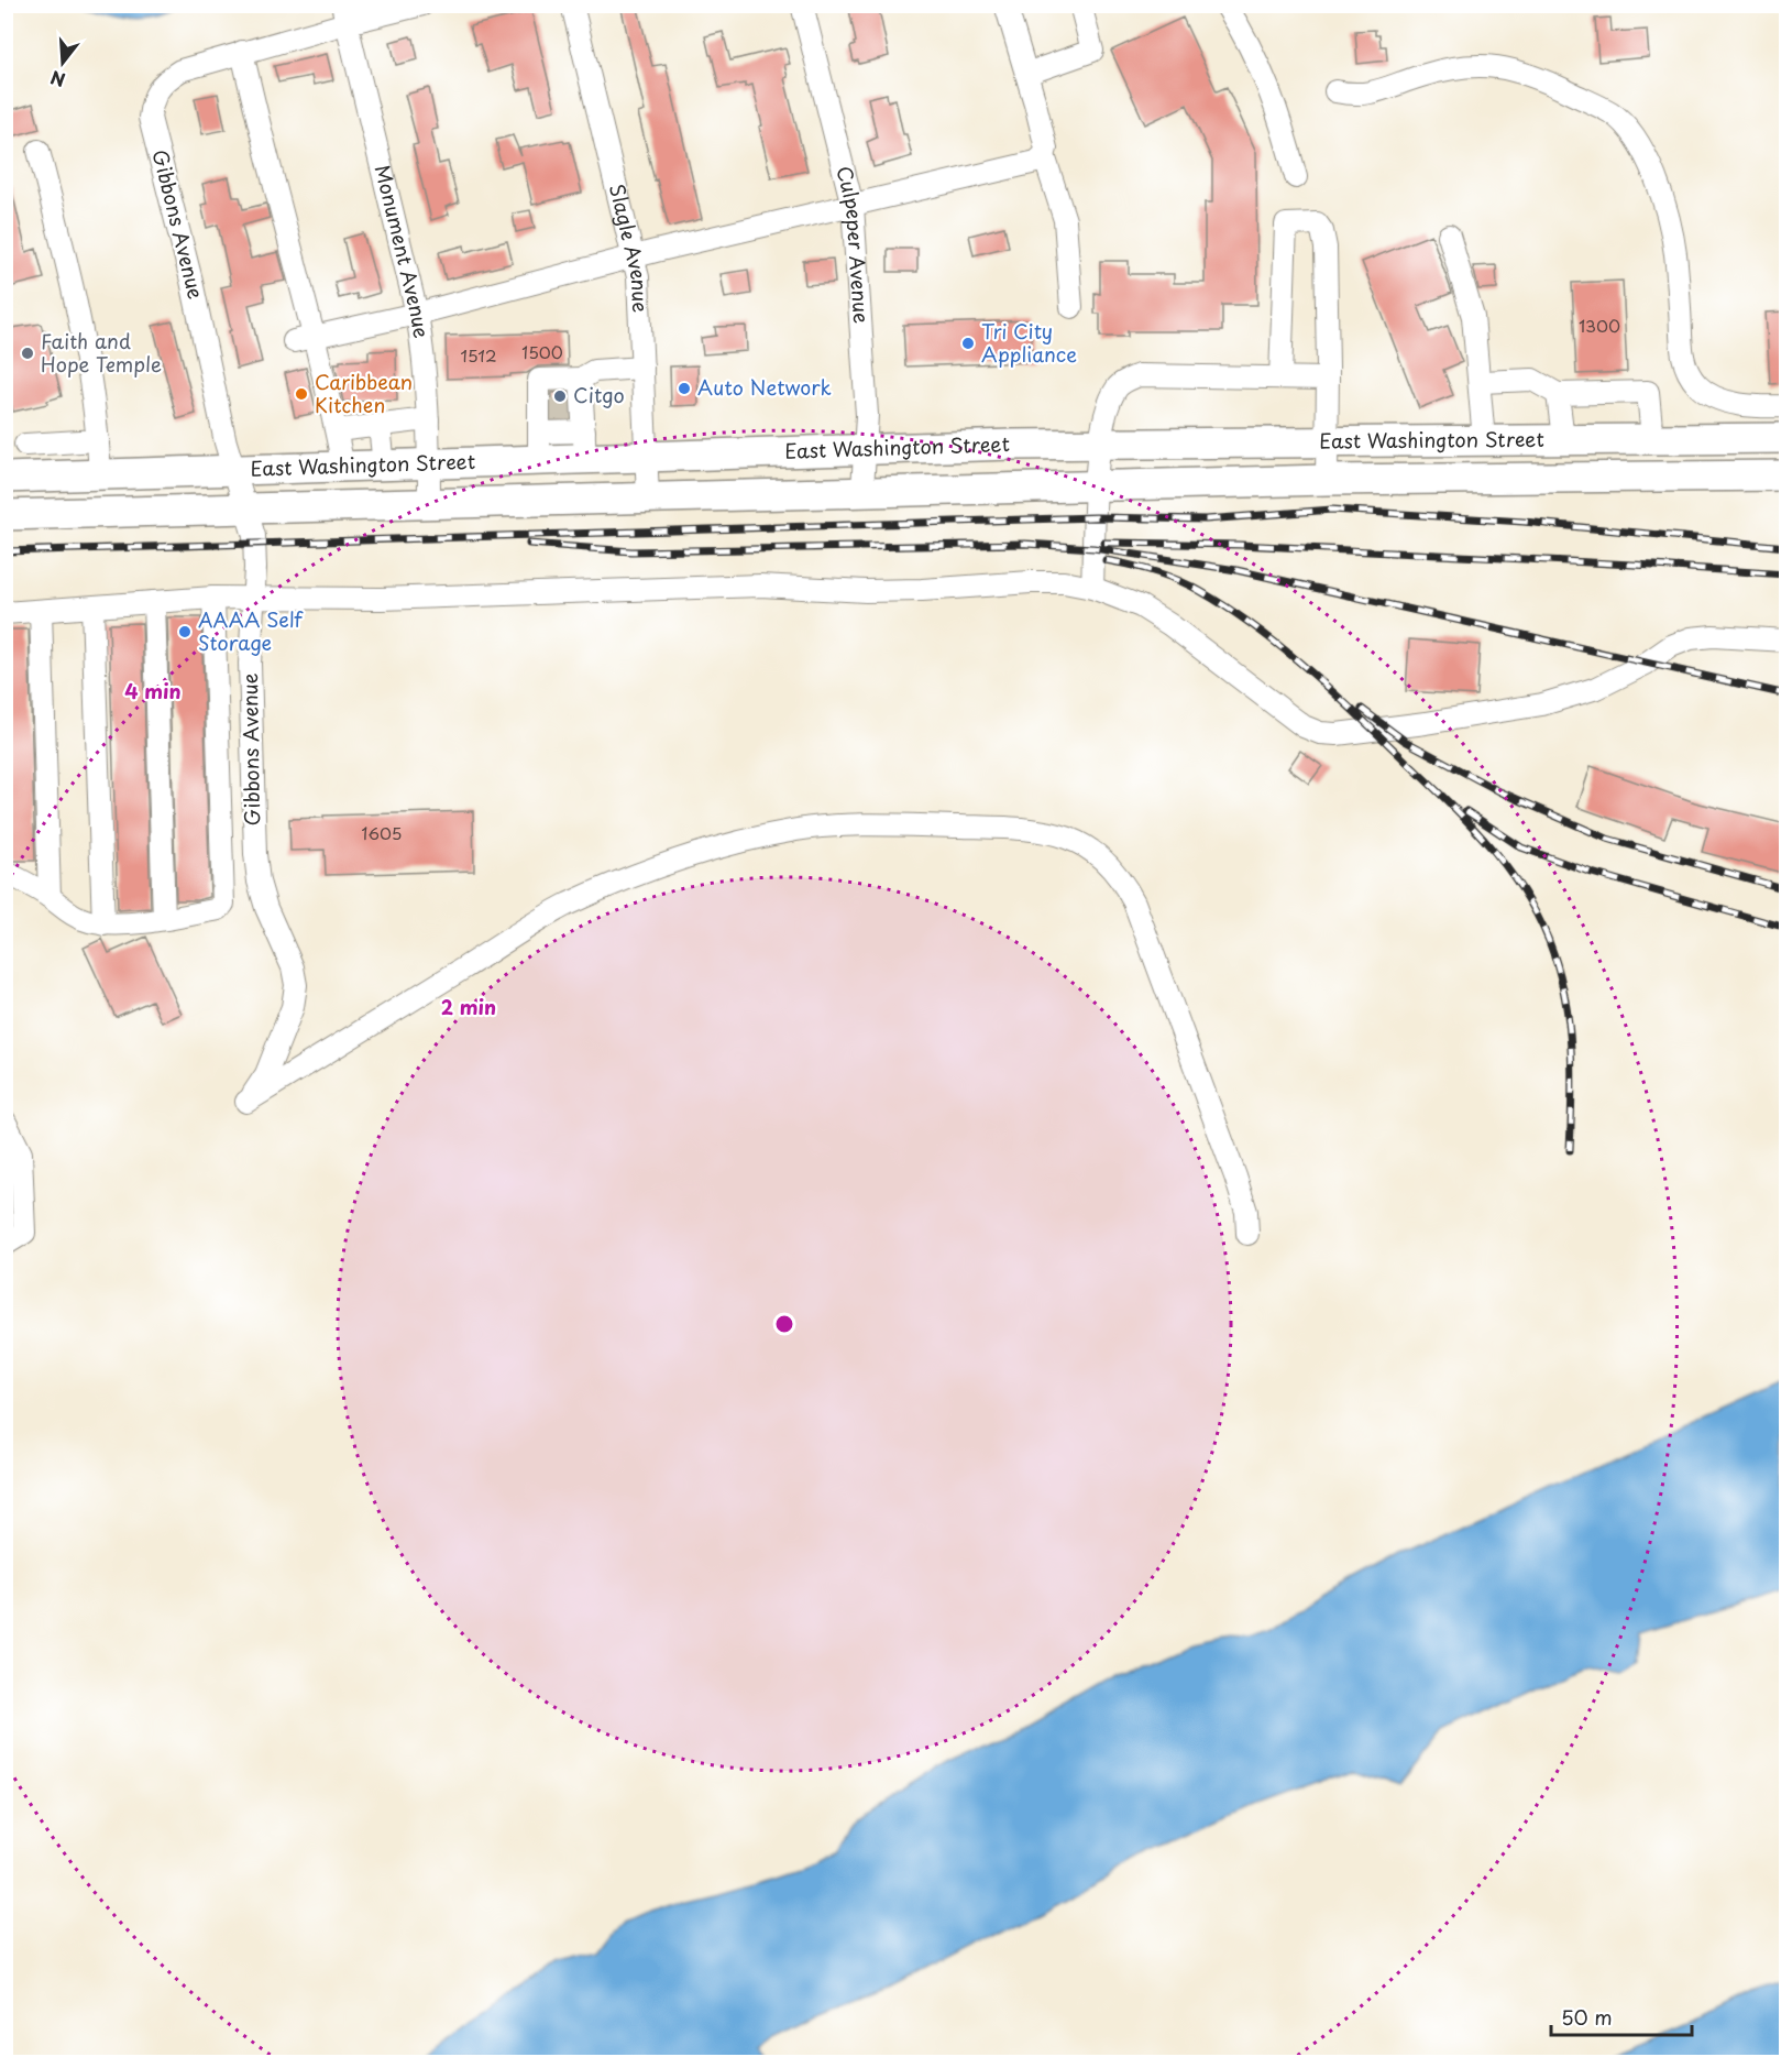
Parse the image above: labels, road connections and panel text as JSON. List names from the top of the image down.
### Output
{
  "streets": {
    "highway": ["East Washington Street"],
    "street": [
      "Gibbons Avenue",
      "Culpeper Avenue",
      "Slagle Avenue",
      "Monument Avenue"
    ]
  },
  "crossings": [
    ["Gibbons Avenue", "Monument Avenue"],
    ["Gibbons Avenue", "East Washington Street"],
    ["Culpeper Avenue", "East Washington Street"],
    ["Slagle Avenue", "East Washington Street"],
    ["Monument Avenue", "East Washington Street"]
  ],
  "places": [
    "Tri City Appliance",
    "Faith and Hope Temple",
    "Auto Network",
    "Caribbean Kitchen",
    "Citgo",
    "AAAA Self Storage"
  ],
  "house_numbers": [
    "1300",
    "1500",
    "1512",
    "1605"
  ],
  "scale_bar": "50 m",
  "north": "bottom",
  "rings": ["4 min", "2 min"]
}
